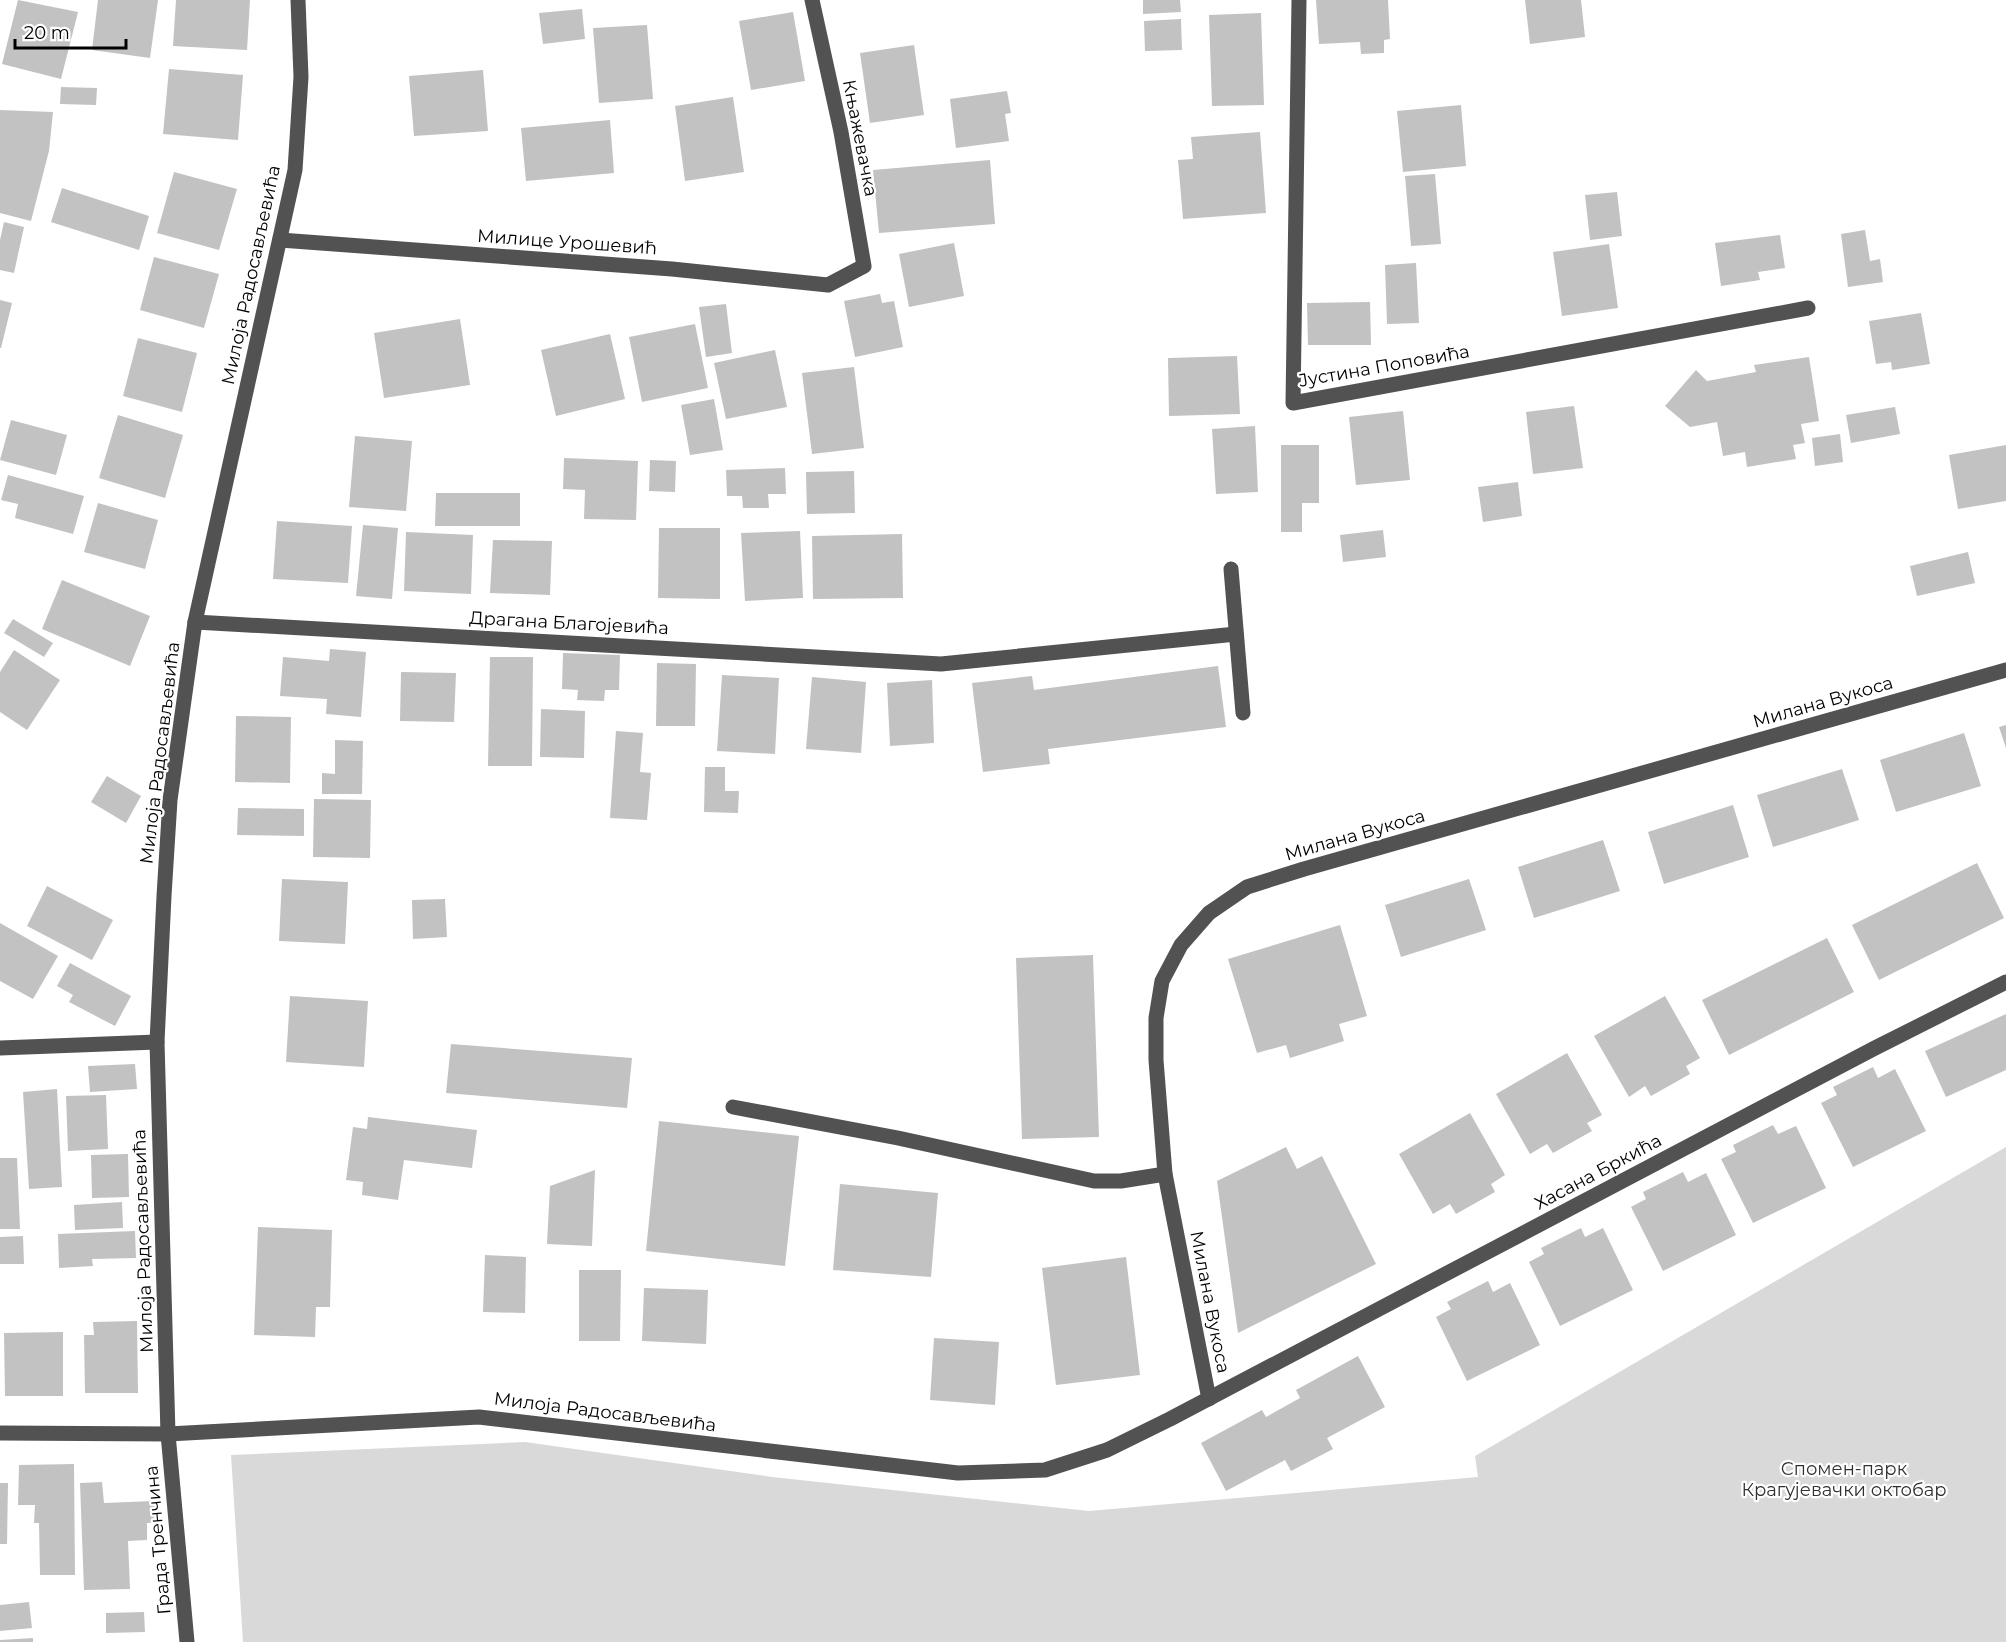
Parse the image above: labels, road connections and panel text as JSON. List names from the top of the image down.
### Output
{
  "streets": {
    "street": [
      "Књажевачка",
      "Милице Урошевић",
      "Милоја Радосављевића",
      "Јустина Поповића",
      "Драгана Благојевића",
      "Милана Вукоса",
      "Хасана Бркића",
      "Града Тренчина"
    ]
  },
  "crossings": [
    ["Књажевачка", "Милице Урошевић"],
    ["Милице Урошевић", "Милоја Радосављевића"],
    ["Милоја Радосављевића", "Драгана Благојевића"],
    ["Милоја Радосављевића", "Милана Вукоса"],
    ["Милоја Радосављевића", "Хасана Бркића"],
    ["Милоја Радосављевића", "Града Тренчина"],
    ["Милана Вукоса", "Хасана Бркића"]
  ],
  "parks": ["Спомен-парк Крагујевачки октобар"],
  "scale_bar": "20 m"
}
